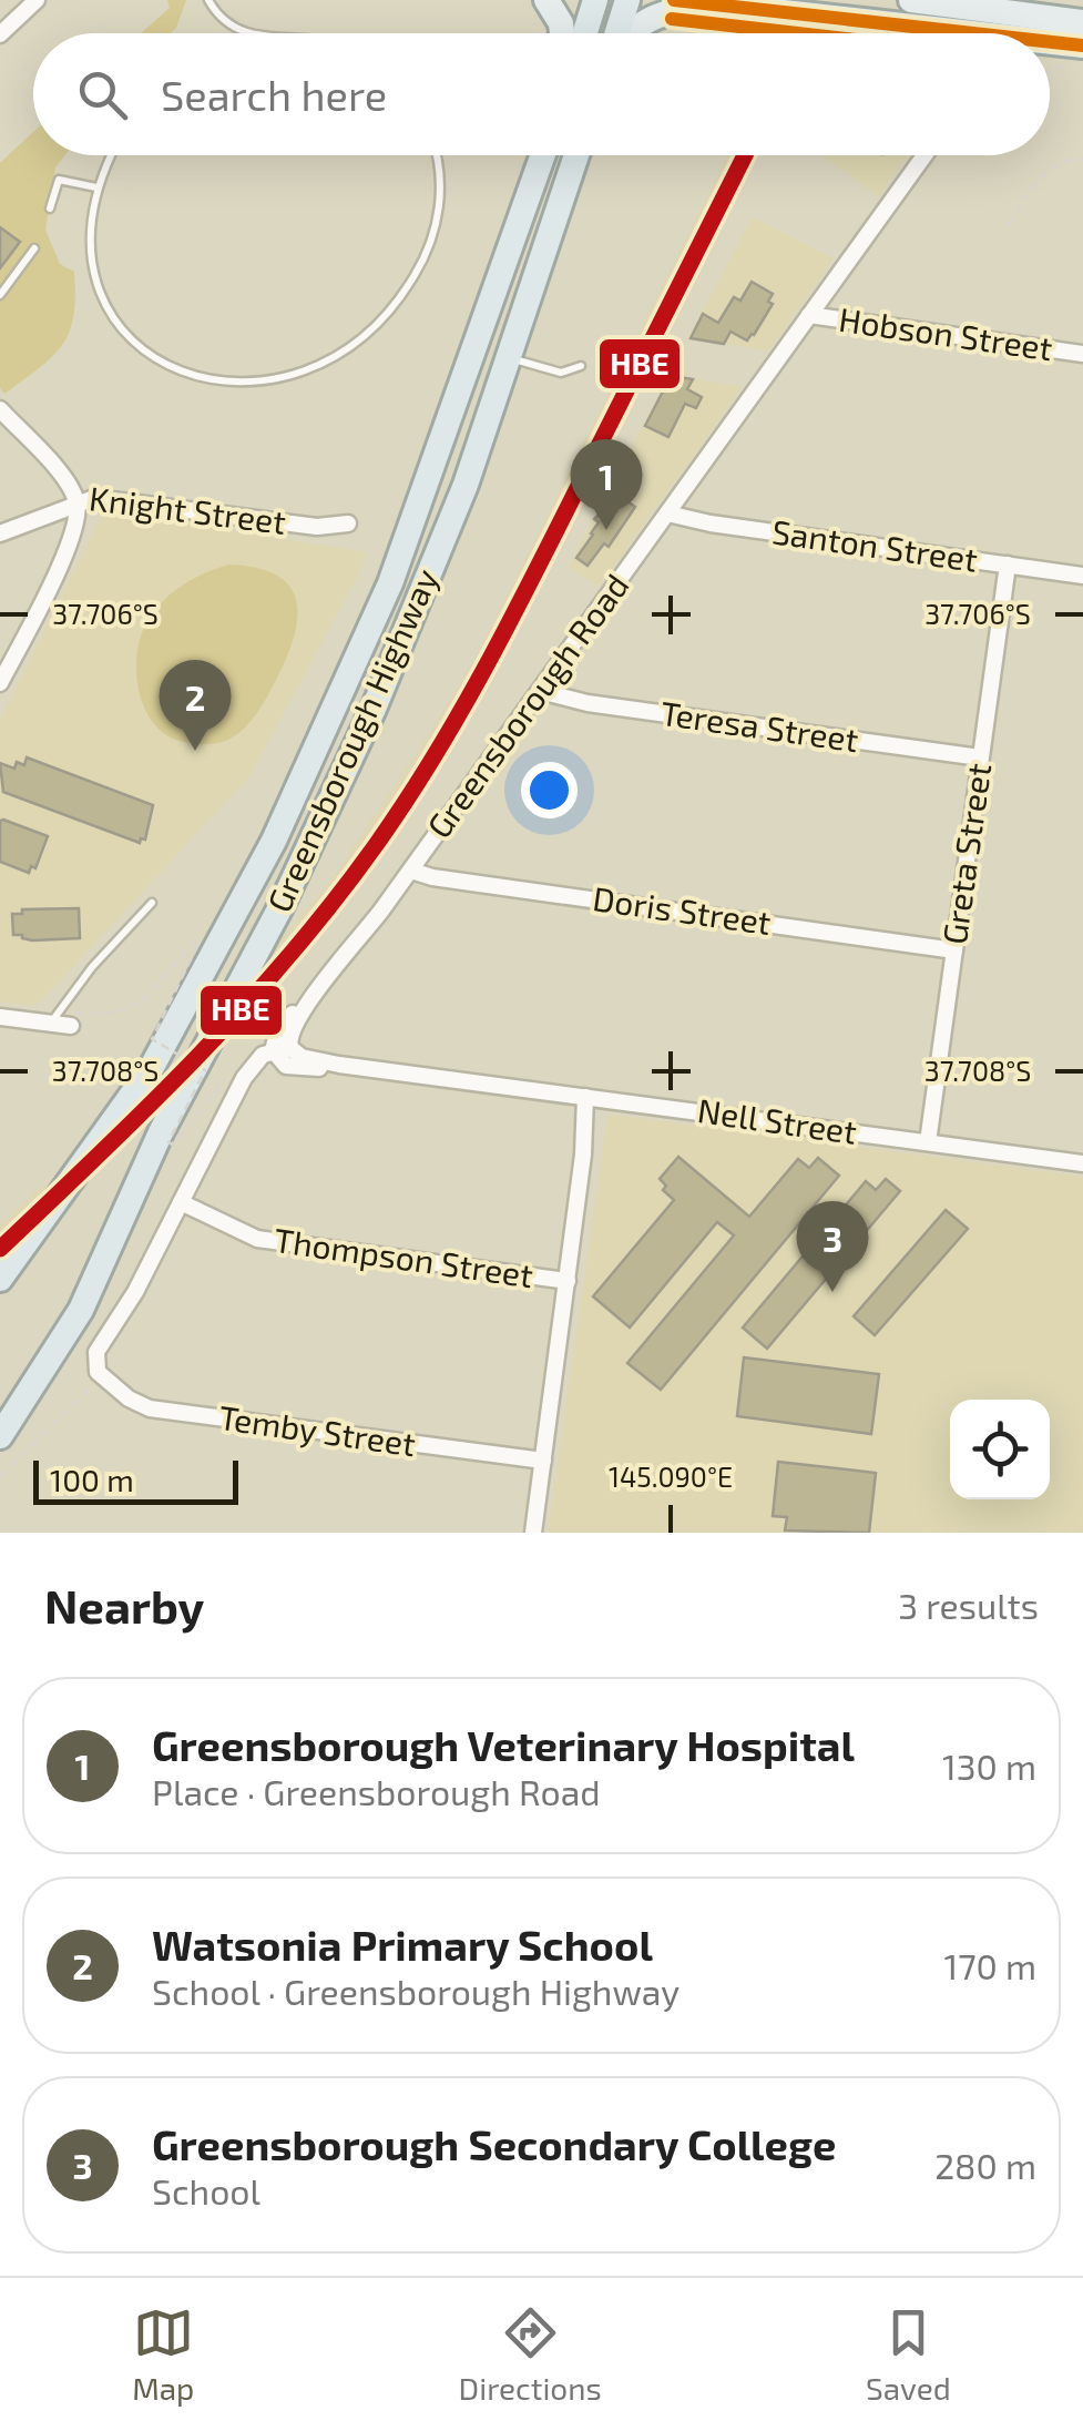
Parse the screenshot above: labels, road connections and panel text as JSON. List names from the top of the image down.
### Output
{
  "streets": {
    "highway": ["Greensborough Highway"],
    "street": [
      "Hobson Street",
      "Knight Street",
      "Santon Street",
      "Greensborough Road",
      "Teresa Street",
      "Greta Street",
      "Doris Street",
      "Nell Street",
      "Thompson Street",
      "Temby Street"
    ]
  },
  "crossings": [
    ["Hobson Street", "Greensborough Road"],
    ["Santon Street", "Greensborough Road"],
    ["Santon Street", "Greta Street"],
    ["Greensborough Road", "Teresa Street"],
    ["Greensborough Road", "Doris Street"],
    ["Greensborough Road", "Nell Street"],
    ["Teresa Street", "Greta Street"],
    ["Greta Street", "Doris Street"],
    ["Greta Street", "Nell Street"]
  ],
  "lines": ["transit line HBE"],
  "scale_bar": "100 m",
  "page": {
    "search": "Search here",
    "pins": ["1", "2", "3"],
    "scale": "100 m",
    "heading": ["Nearby", "3 results"],
    "list": [
      {
        "mark": "1",
        "name": "Greensborough Veterinary Hospital",
        "note": "Place · Greensborough Road",
        "value": "130 m"
      },
      {
        "mark": "2",
        "name": "Watsonia Primary School",
        "note": "School · Greensborough Highway",
        "value": "170 m"
      },
      {
        "mark": "3",
        "name": "Greensborough Secondary College",
        "note": "School",
        "value": "280 m"
      }
    ],
    "nav": ["Map", "Directions", "Saved"]
  },
  "coordinates": ["37.706°S", "37.708°S", "145.090°E"]
}
